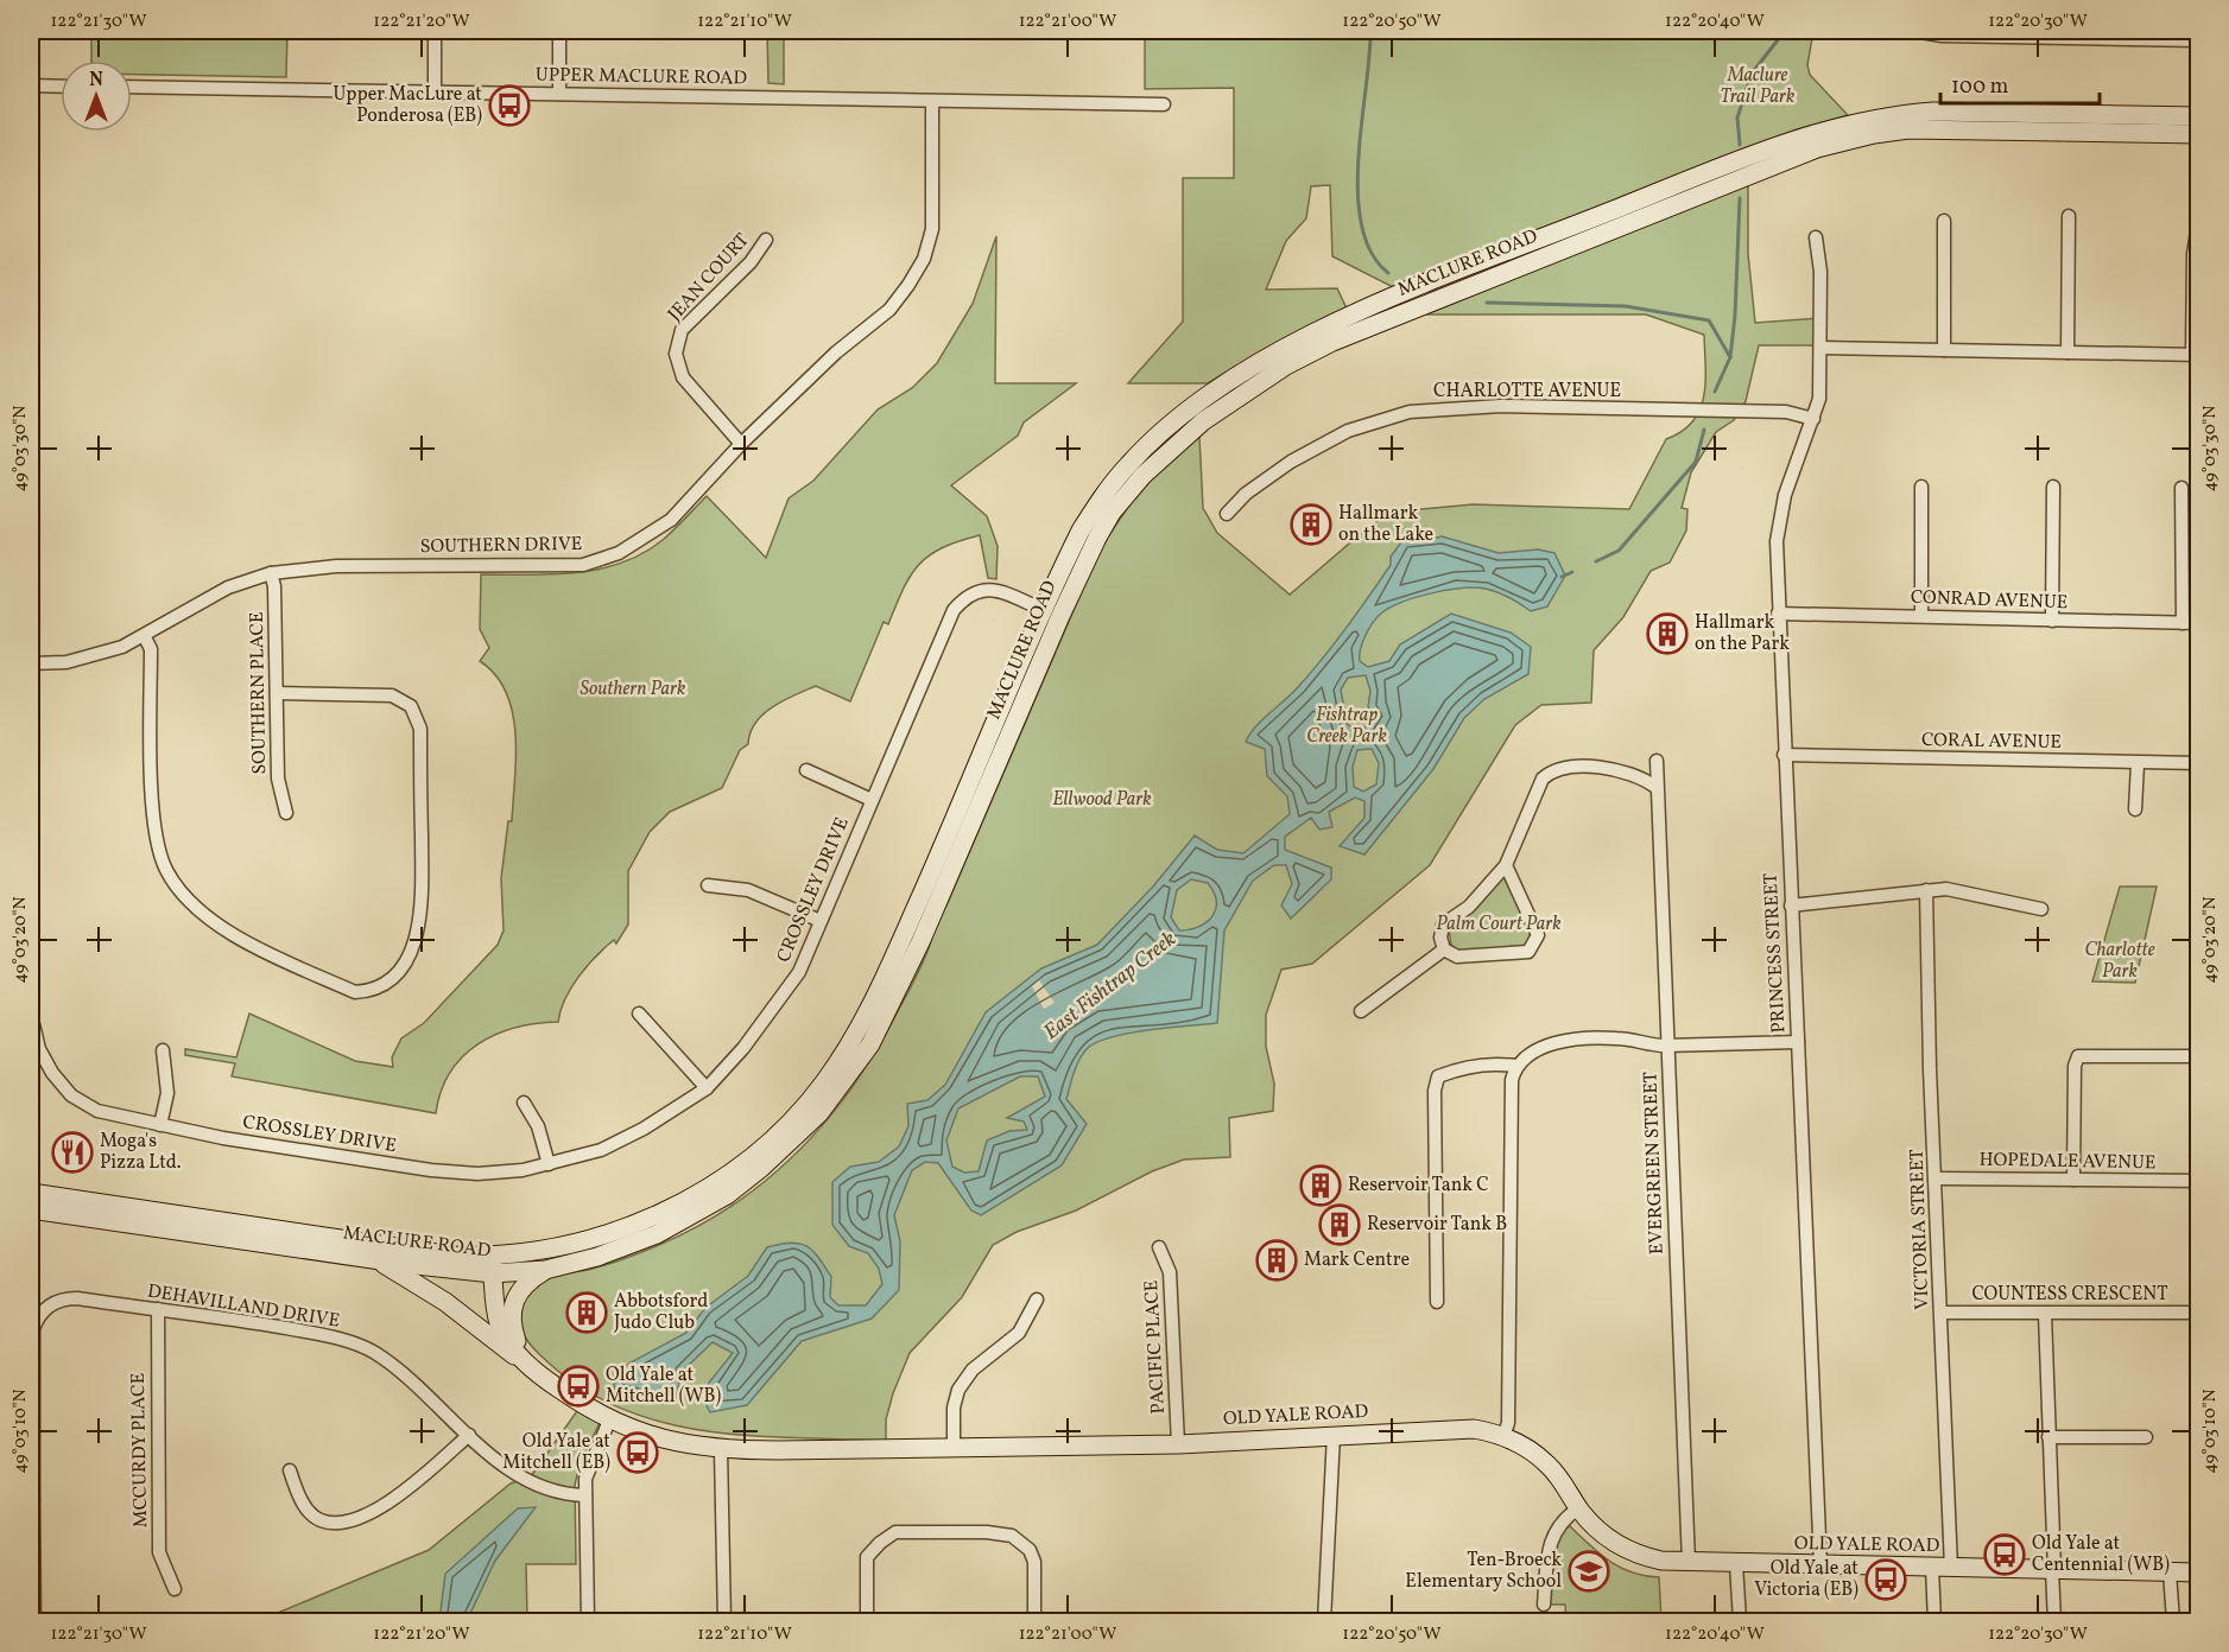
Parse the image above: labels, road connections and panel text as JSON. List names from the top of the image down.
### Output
{
  "streets": {
    "main road": ["MACLURE ROAD", "OLD YALE ROAD"],
    "street": [
      "UPPER MACLURE ROAD",
      "JEAN COURT",
      "CHARLOTTE AVENUE",
      "SOUTHERN DRIVE",
      "CONRAD AVENUE",
      "SOUTHERN PLACE",
      "CORAL AVENUE",
      "CROSSLEY DRIVE",
      "PRINCESS STREET",
      "HOPEDALE AVENUE",
      "EVERGREEN STREET",
      "VICTORIA STREET",
      "COUNTESS CRESCENT",
      "DEHAVILLAND DRIVE",
      "PACIFIC PLACE",
      "MCCURDY PLACE"
    ]
  },
  "crossings": [
    ["UPPER MACLURE ROAD", "SOUTHERN DRIVE"],
    ["MACLURE ROAD", "CROSSLEY DRIVE"],
    ["MACLURE ROAD", "OLD YALE ROAD"],
    ["JEAN COURT", "SOUTHERN DRIVE"],
    ["CHARLOTTE AVENUE", "PRINCESS STREET"],
    ["SOUTHERN DRIVE", "SOUTHERN PLACE"],
    ["SOUTHERN DRIVE", "CROSSLEY DRIVE"],
    ["CONRAD AVENUE", "PRINCESS STREET"],
    ["CORAL AVENUE", "PRINCESS STREET"],
    ["PRINCESS STREET", "OLD YALE ROAD"],
    ["HOPEDALE AVENUE", "VICTORIA STREET"],
    ["EVERGREEN STREET", "OLD YALE ROAD"],
    ["VICTORIA STREET", "COUNTESS CRESCENT"],
    ["VICTORIA STREET", "OLD YALE ROAD"],
    ["DEHAVILLAND DRIVE", "MCCURDY PLACE"],
    ["PACIFIC PLACE", "OLD YALE ROAD"]
  ],
  "water": ["East Fishtrap Creek"],
  "parks": [
    "Maclure Trail Park",
    "Southern Park",
    "Fishtrap Creek Park",
    "Ellwood Park",
    "Palm Court Park",
    "Charlotte Park"
  ],
  "places": {
    "bus stop": [
      "Upper MacLure at Ponderosa (EB)",
      "Old Yale at Mitchell (WB)",
      "Old Yale at Mitchell (EB)",
      "Old Yale at Centennial (WB)",
      "Old Yale at Victoria (EB)"
    ],
    "building": [
      "Hallmark on the Lake",
      "Hallmark on the Park",
      "Reservoir Tank C",
      "Reservoir Tank B",
      "Mark Centre",
      "Abbotsford Judo Club"
    ],
    "restaurant": ["Moga's Pizza Ltd."],
    "school or university": ["Ten-Broeck Elementary School"]
  },
  "scale_bar": "100 m",
  "north": "top",
  "coordinates": [
    "122°21'30\"W",
    "122°21'20\"W",
    "122°21'10\"W",
    "122°21'00\"W",
    "122°20'50\"W",
    "122°20'40\"W",
    "122°20'30\"W",
    "49°03'30\"N",
    "49°03'20\"N",
    "49°03'10\"N"
  ]
}
